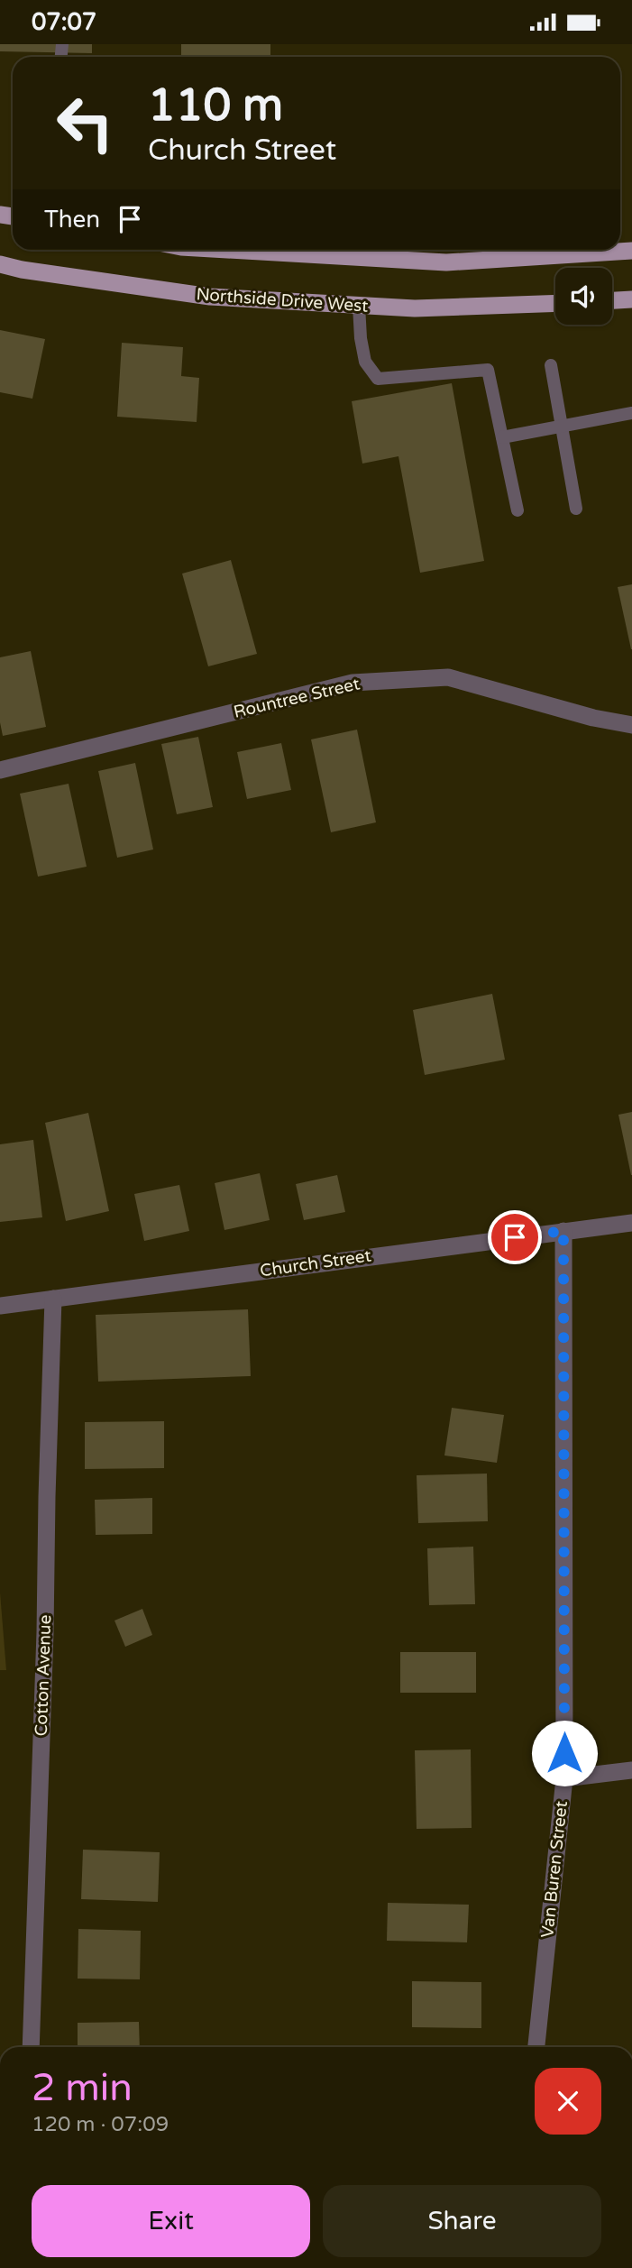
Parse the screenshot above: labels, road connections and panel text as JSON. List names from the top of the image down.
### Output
{
  "streets": {
    "main road": ["Northside Drive West"],
    "street": [
      "Rountree Street",
      "Church Street",
      "Cotton Avenue",
      "Van Buren Street"
    ]
  },
  "crossings": [
    ["Church Street", "Cotton Avenue"],
    ["Church Street", "Van Buren Street"]
  ],
  "page": {
    "status": "07:07",
    "turn": ["110 m", "Church Street"],
    "then": "Then",
    "heading": ["2 min", "120 m · 07:09"],
    "buttons": ["Exit", "Share"]
  }
}
